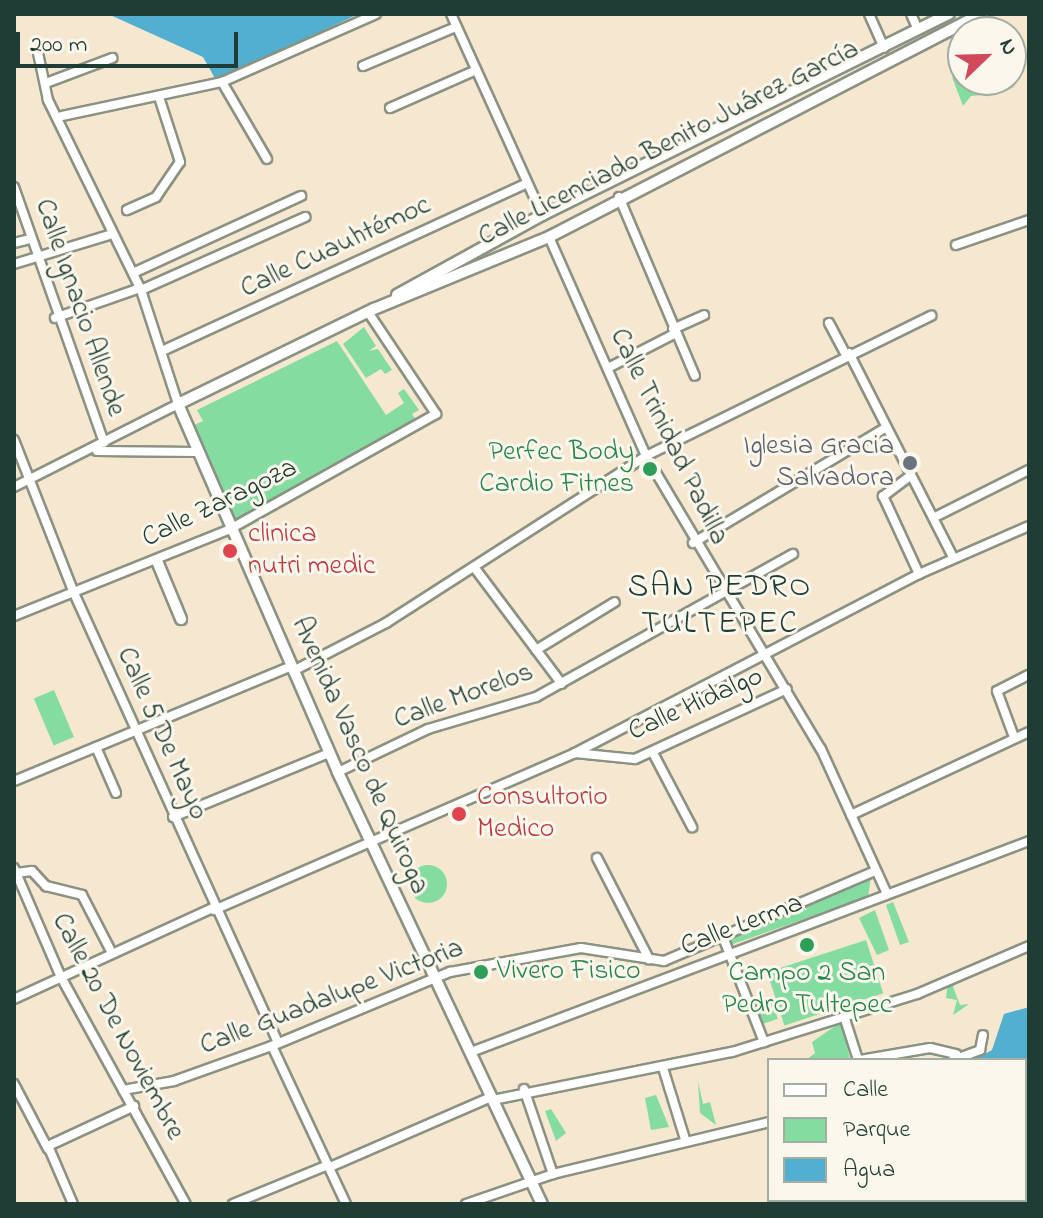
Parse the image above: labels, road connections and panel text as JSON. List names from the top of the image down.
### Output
{
  "streets": {
    "street": [
      "Calle Licenciado Benito Juárez García",
      "Calle Cuauhtémoc",
      "Calle Ignacio Allende",
      "Calle Trinidad Padilla",
      "Calle Zaragoza",
      "Calle Morelos",
      "Calle Hidalgo",
      "Calle 5 De Mayo",
      "Avenida Vasco de Quiroga",
      "Calle Lerma",
      "Calle Guadalupe Victoria",
      "Calle 20 De Noviembre"
    ]
  },
  "crossings": [
    ["Calle Licenciado Benito Juárez García", "Calle Ignacio Allende"],
    ["Calle Licenciado Benito Juárez García", "Calle Trinidad Padilla"],
    ["Calle Licenciado Benito Juárez García", "Calle Zaragoza"],
    ["Calle Licenciado Benito Juárez García", "Calle 5 De Mayo"],
    ["Calle Licenciado Benito Juárez García", "Avenida Vasco de Quiroga"],
    ["Calle Cuauhtémoc", "Avenida Vasco de Quiroga"],
    ["Calle Trinidad Padilla", "Calle Morelos"],
    ["Calle Trinidad Padilla", "Calle Hidalgo"],
    ["Calle Trinidad Padilla", "Calle Lerma"],
    ["Calle Trinidad Padilla", "Calle Guadalupe Victoria"],
    ["Calle Zaragoza", "Calle 5 De Mayo"],
    ["Calle Zaragoza", "Avenida Vasco de Quiroga"],
    ["Calle Morelos", "Avenida Vasco de Quiroga"],
    ["Calle 5 De Mayo", "Calle Guadalupe Victoria"],
    ["Avenida Vasco de Quiroga", "Calle Lerma"],
    ["Avenida Vasco de Quiroga", "Calle Guadalupe Victoria"],
    ["Calle Guadalupe Victoria", "Calle 20 De Noviembre"]
  ],
  "districts": ["SAN PEDRO TULTEPEC"],
  "places": [
    "Iglesia Gracia Salvadora",
    "Perfec Body Cardio Fitnes",
    "clinica nutri medic",
    "Consultorio Medico",
    "Campo 2 San Pedro Tultepec",
    "Vivero Fisico"
  ],
  "legend": ["Calle", "Parque", "Agua"],
  "scale_bar": "200 m",
  "north": "top right"
}
